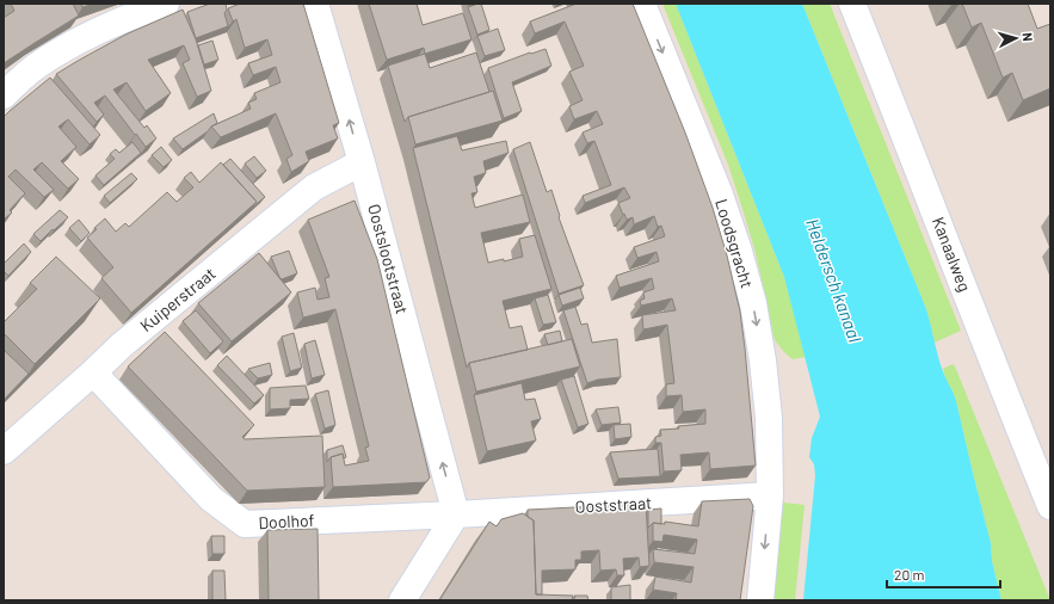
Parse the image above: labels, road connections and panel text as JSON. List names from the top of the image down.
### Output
{
  "streets": {
    "street": [
      "Loodsgracht",
      "Kanaalweg",
      "Oostslootstraat",
      "Kuiperstraat",
      "Ooststraat",
      "Doolhof"
    ]
  },
  "crossings": [
    ["Loodsgracht", "Ooststraat"],
    ["Oostslootstraat", "Kuiperstraat"],
    ["Oostslootstraat", "Ooststraat"],
    ["Oostslootstraat", "Doolhof"],
    ["Kuiperstraat", "Doolhof"],
    ["Ooststraat", "Doolhof"]
  ],
  "one_way": ["Loodsgracht", "Oostslootstraat"],
  "water": ["Heldersch kanaal"],
  "scale_bar": "20 m",
  "north": "right"
}
